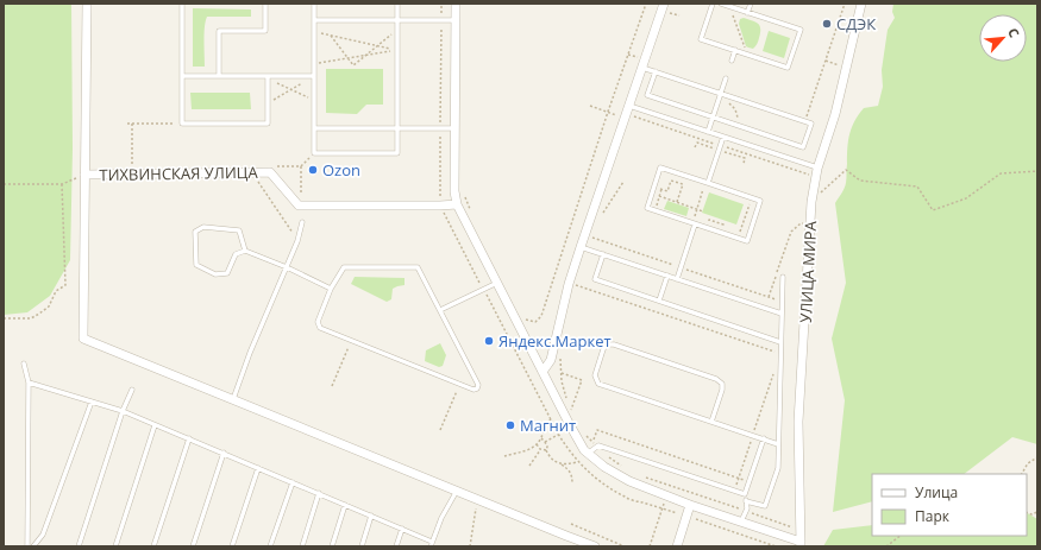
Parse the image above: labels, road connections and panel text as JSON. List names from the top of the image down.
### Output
{
  "streets": {
    "street": ["ТИХВИНСКАЯ УЛИЦА", "УЛИЦА МИРА"]
  },
  "places": [
    "СДЭК",
    "Ozon",
    "Яндекс.Маркет",
    "Магнит"
  ],
  "legend": ["Улица", "Парк"],
  "north": "top right"
}
